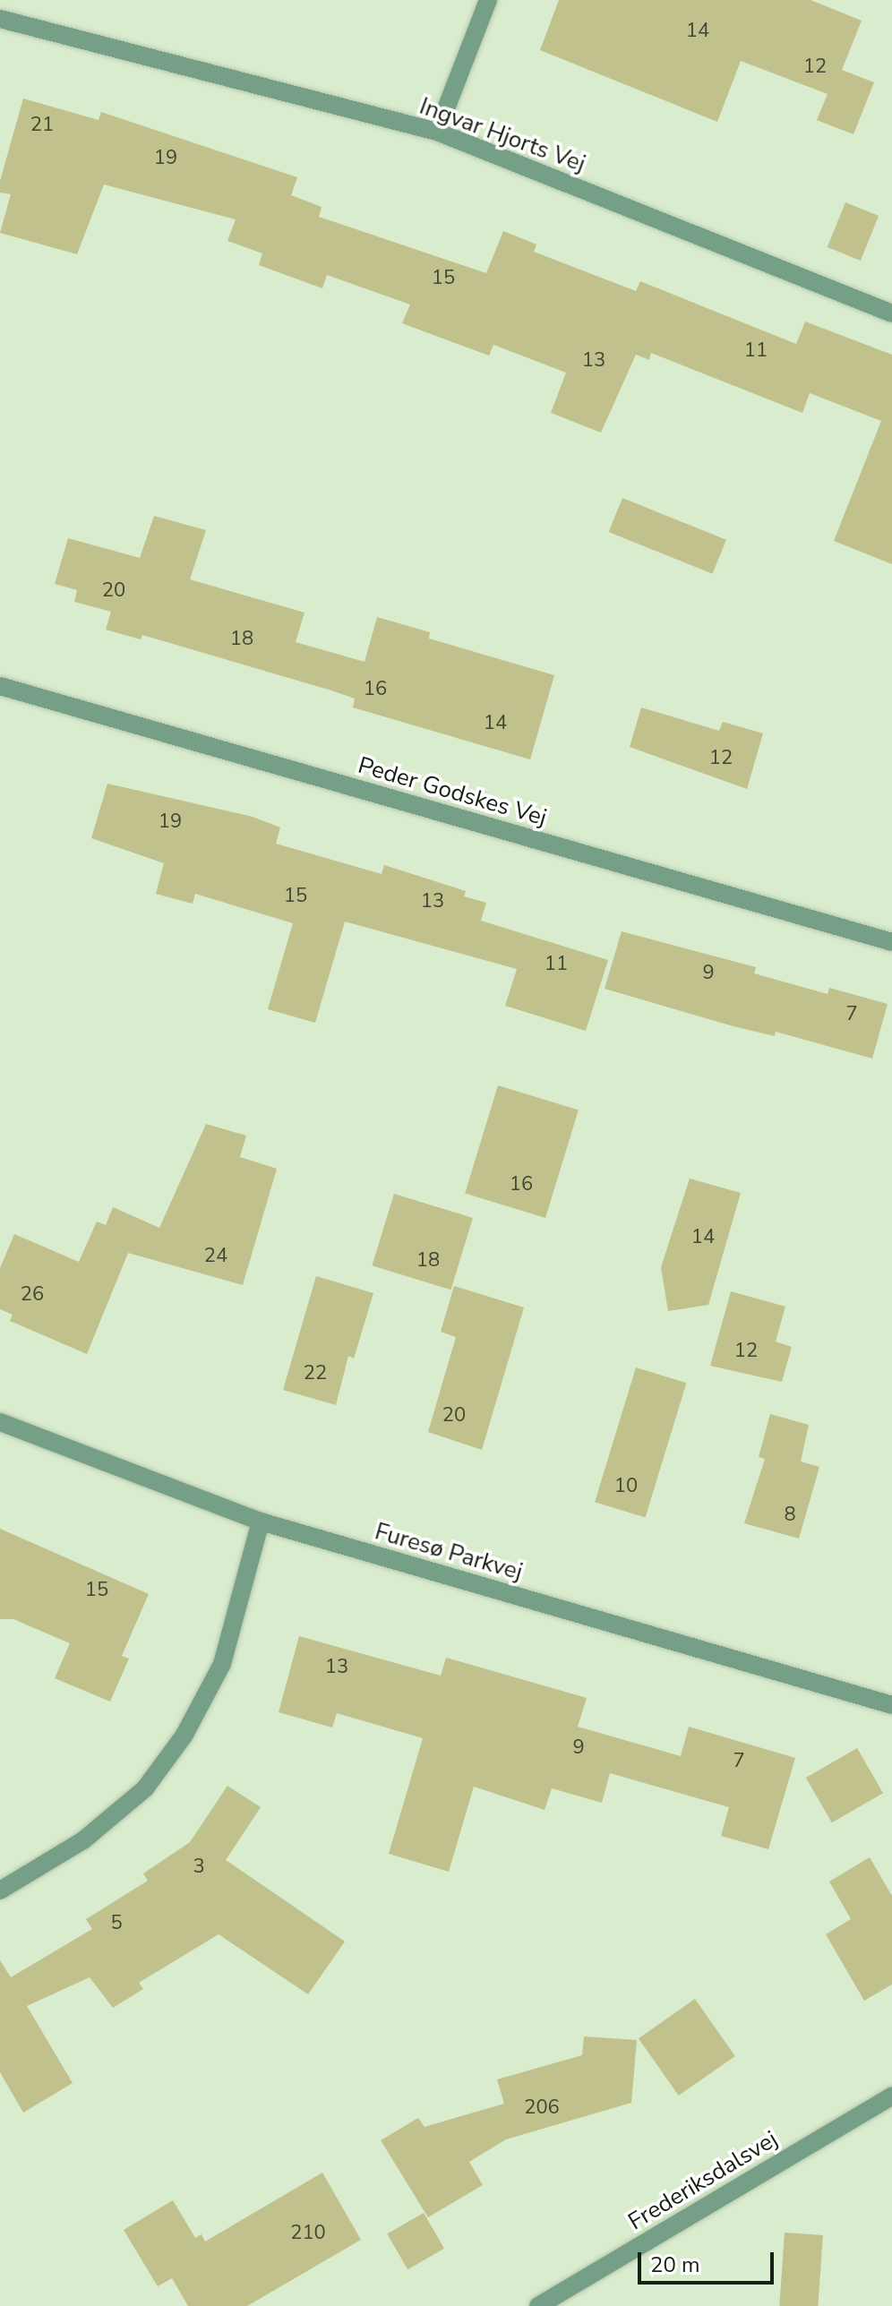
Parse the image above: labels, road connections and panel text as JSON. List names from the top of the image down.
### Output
{
  "streets": {
    "street": [
      "Ingvar Hjorts Vej",
      "Peder Godskes Vej",
      "Furesø Parkvej",
      "Frederiksdalsvej"
    ]
  },
  "house_numbers": [
    "14",
    "12",
    "21",
    "19",
    "15",
    "11",
    "13",
    "20",
    "18",
    "16",
    "14",
    "12",
    "19",
    "15",
    "13",
    "11",
    "9",
    "7",
    "16",
    "14",
    "24",
    "18",
    "26",
    "12",
    "22",
    "20",
    "10",
    "8",
    "15",
    "13",
    "9",
    "7",
    "3",
    "5",
    "206",
    "210"
  ],
  "scale_bar": "20 m"
}
